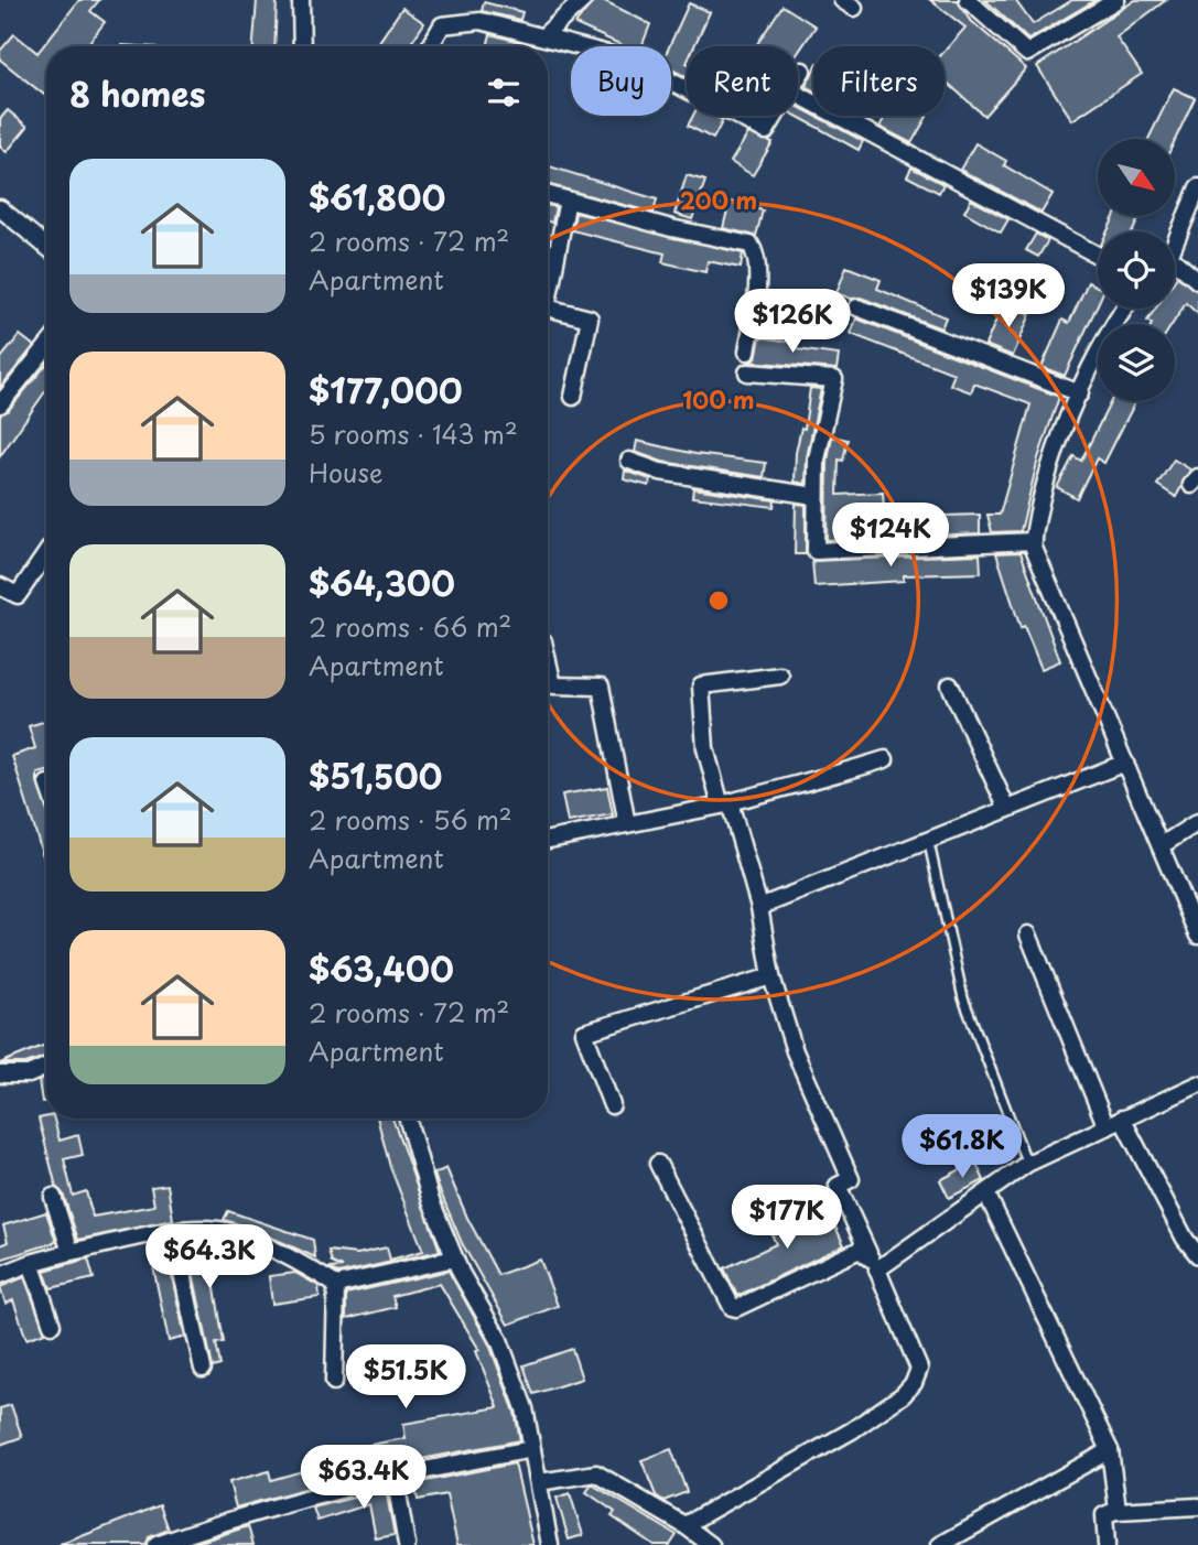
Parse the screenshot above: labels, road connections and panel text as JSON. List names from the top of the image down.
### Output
{
  "north": "bottom right",
  "page": {
    "chip": ["Buy", "Rent", "Filters"],
    "heading": "8 homes",
    "list": [
      {
        "name": "$61,800",
        "note": "2 rooms · 72 m² · Apartment"
      },
      {
        "name": "$177,000",
        "note": "5 rooms · 143 m² · House"
      },
      {
        "name": "$64,300",
        "note": "2 rooms · 66 m² · Apartment"
      },
      {
        "name": "$51,500",
        "note": "2 rooms · 56 m² · Apartment"
      },
      {
        "name": "$63,400",
        "note": "2 rooms · 72 m² · Apartment"
      }
    ],
    "price": [
      "$139K",
      "$126K",
      "$124K",
      "$61.8K",
      "$177K",
      "$64.3K",
      "$51.5K",
      "$63.4K"
    ]
  },
  "rings": ["200 m", "100 m"]
}
